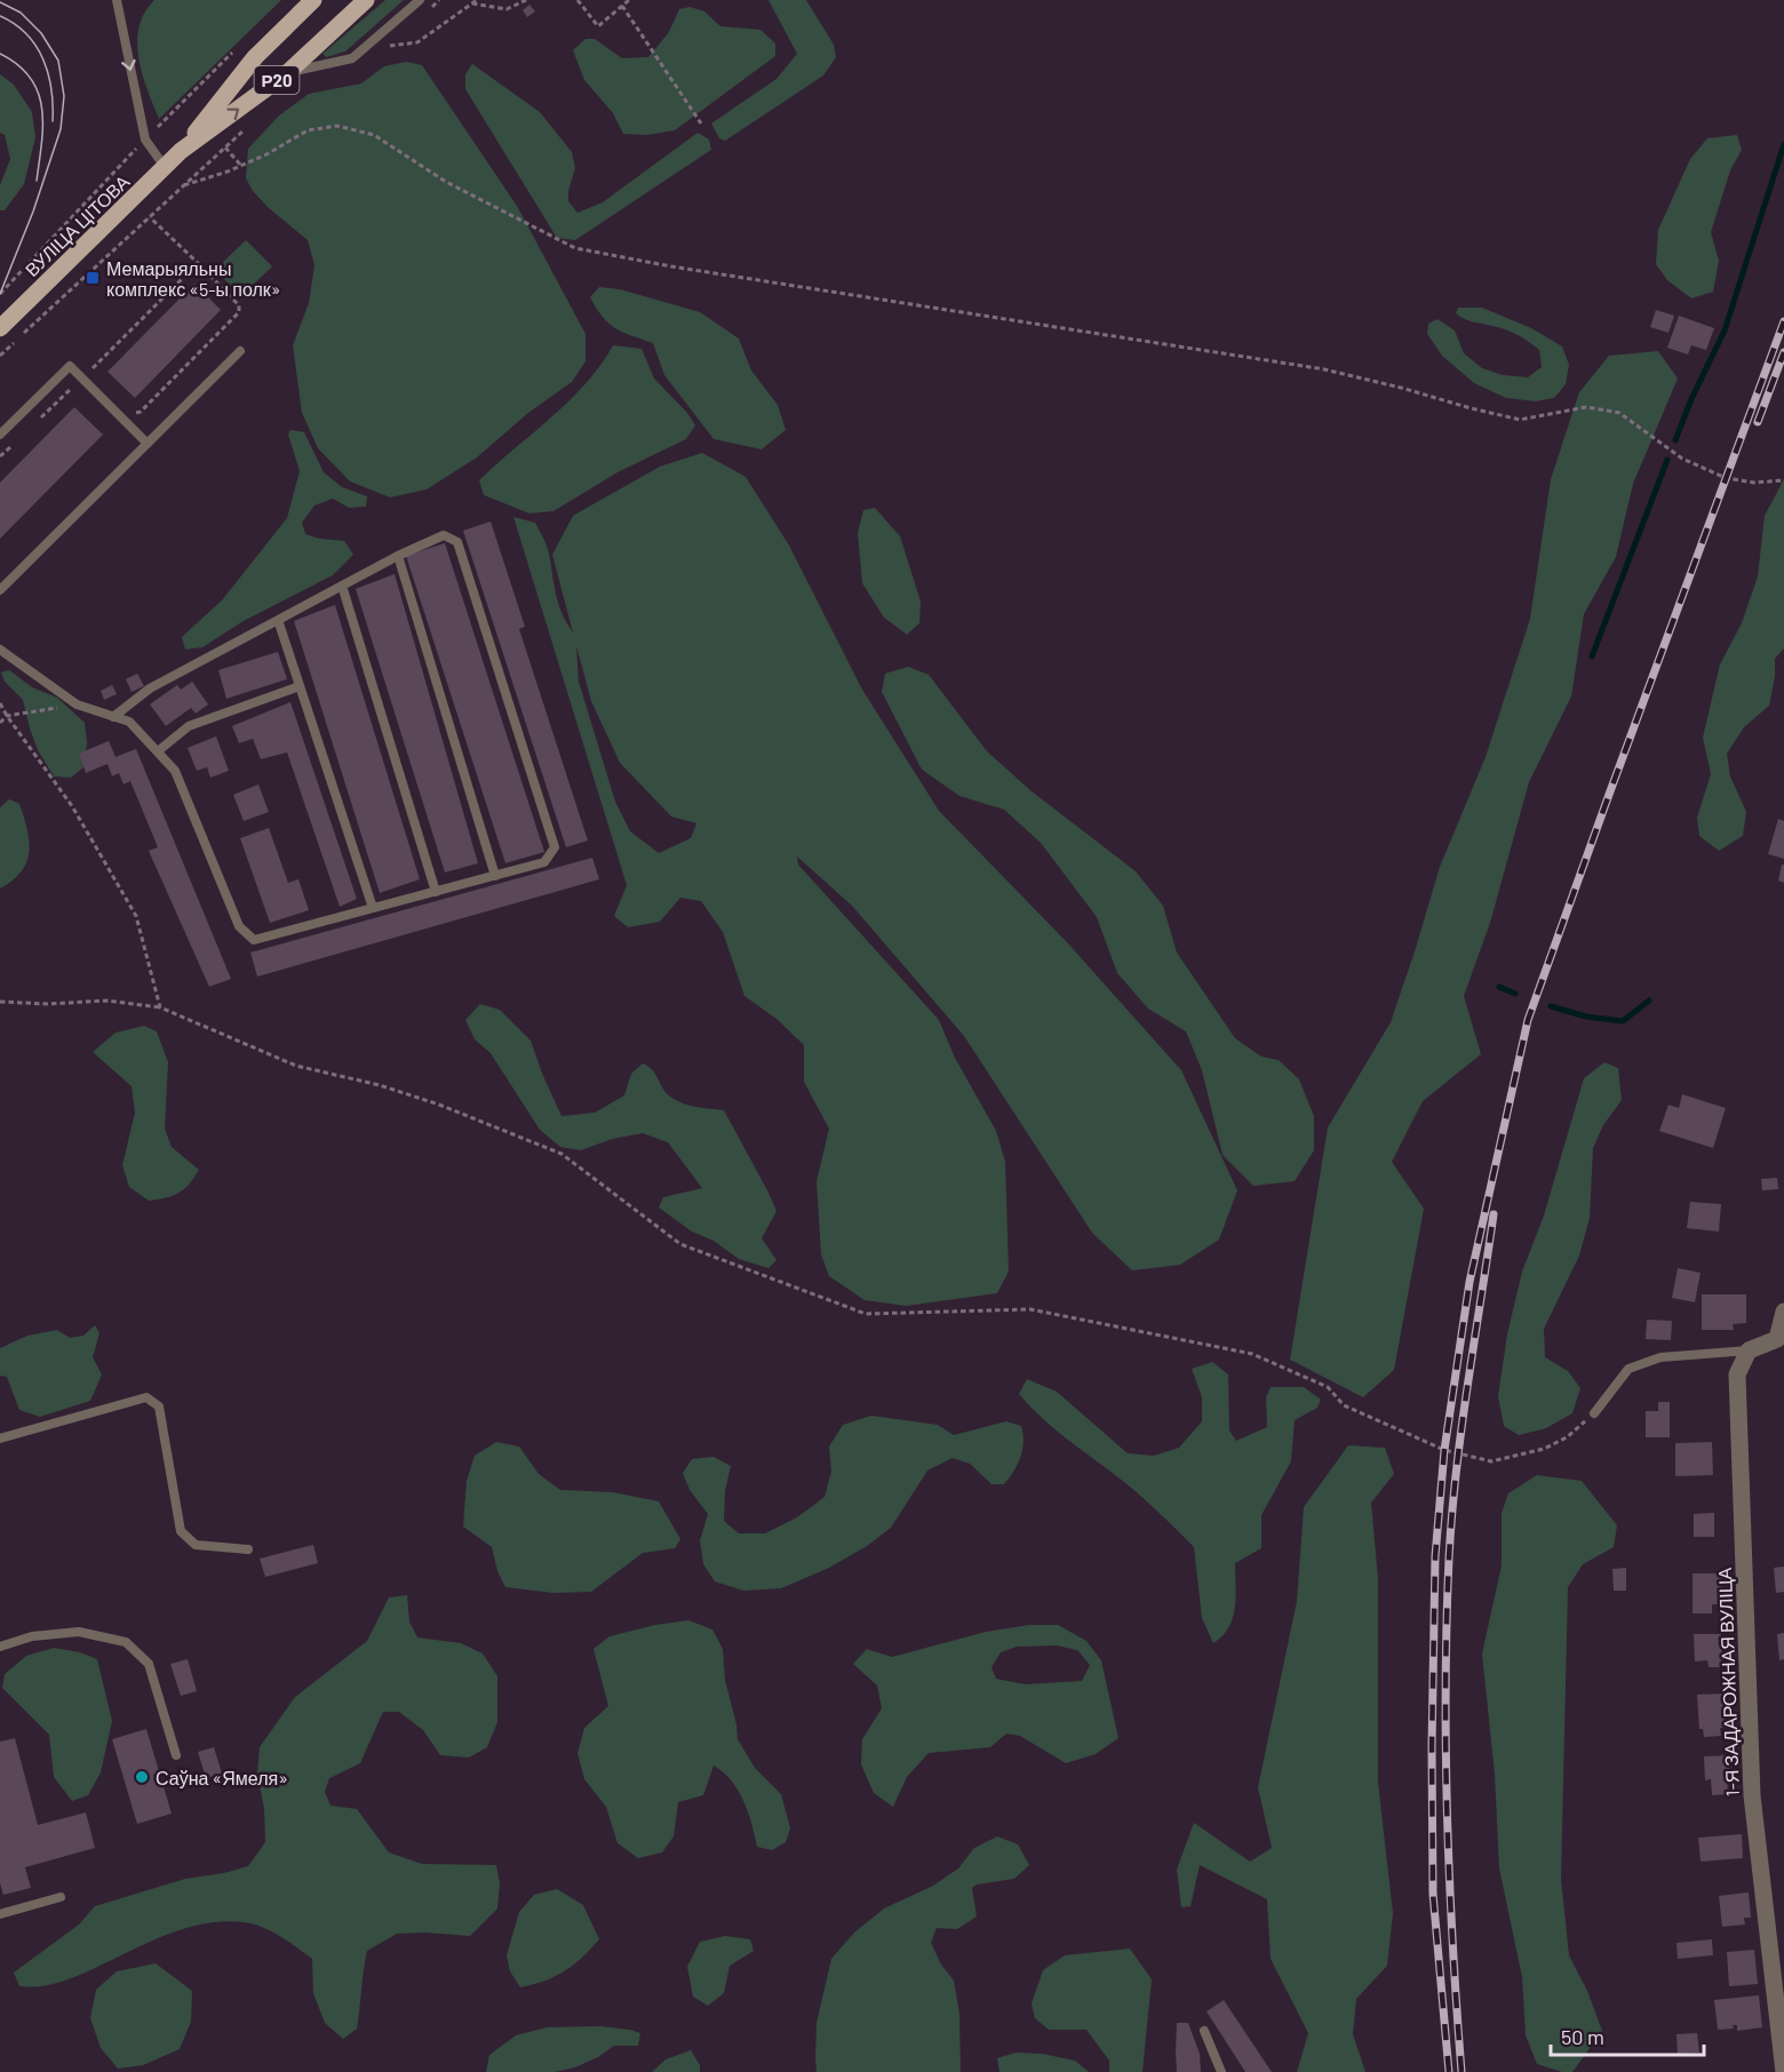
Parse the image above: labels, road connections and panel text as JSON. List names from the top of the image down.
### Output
{
  "streets": {
    "main road": ["Р20", "ВУЛІЦА ЦІТОВА"],
    "street": ["1-Я ЗАДАРОЖНАЯ ВУЛІЦА"]
  },
  "places": {
    "transit": ["Мемарыяльны комплекс «5-ы полк»"],
    "other": ["Саўна «Ямеля»"]
  },
  "scale_bar": "50 m"
}
